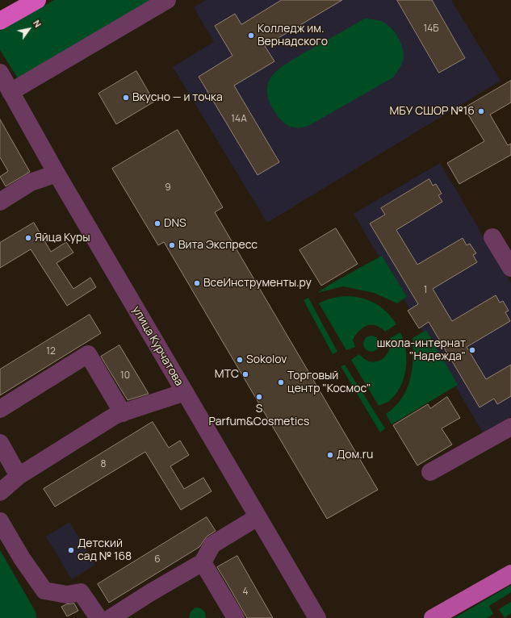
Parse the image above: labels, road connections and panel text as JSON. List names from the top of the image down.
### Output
{
  "streets": {
    "street": ["улица Курчатова"]
  },
  "places": [
    "Колледж им. Вернадского",
    "Вкусно — и точка",
    "МБУ СШОР №16",
    "DNS",
    "Яйца Куры",
    "Вита Экспресс",
    "ВсеИнструменты.ру",
    "школа-интернат \"Надежда\"",
    "Sokolov",
    "МТС",
    "Торговый центр \"Космос\"",
    "S Parfum&Cosmetics",
    "Дом.ru",
    "Детский сад № 168"
  ],
  "house_numbers": [
    "14Б",
    "14А",
    "9",
    "1",
    "12",
    "10",
    "8",
    "6",
    "4"
  ],
  "north": "top right"
}
